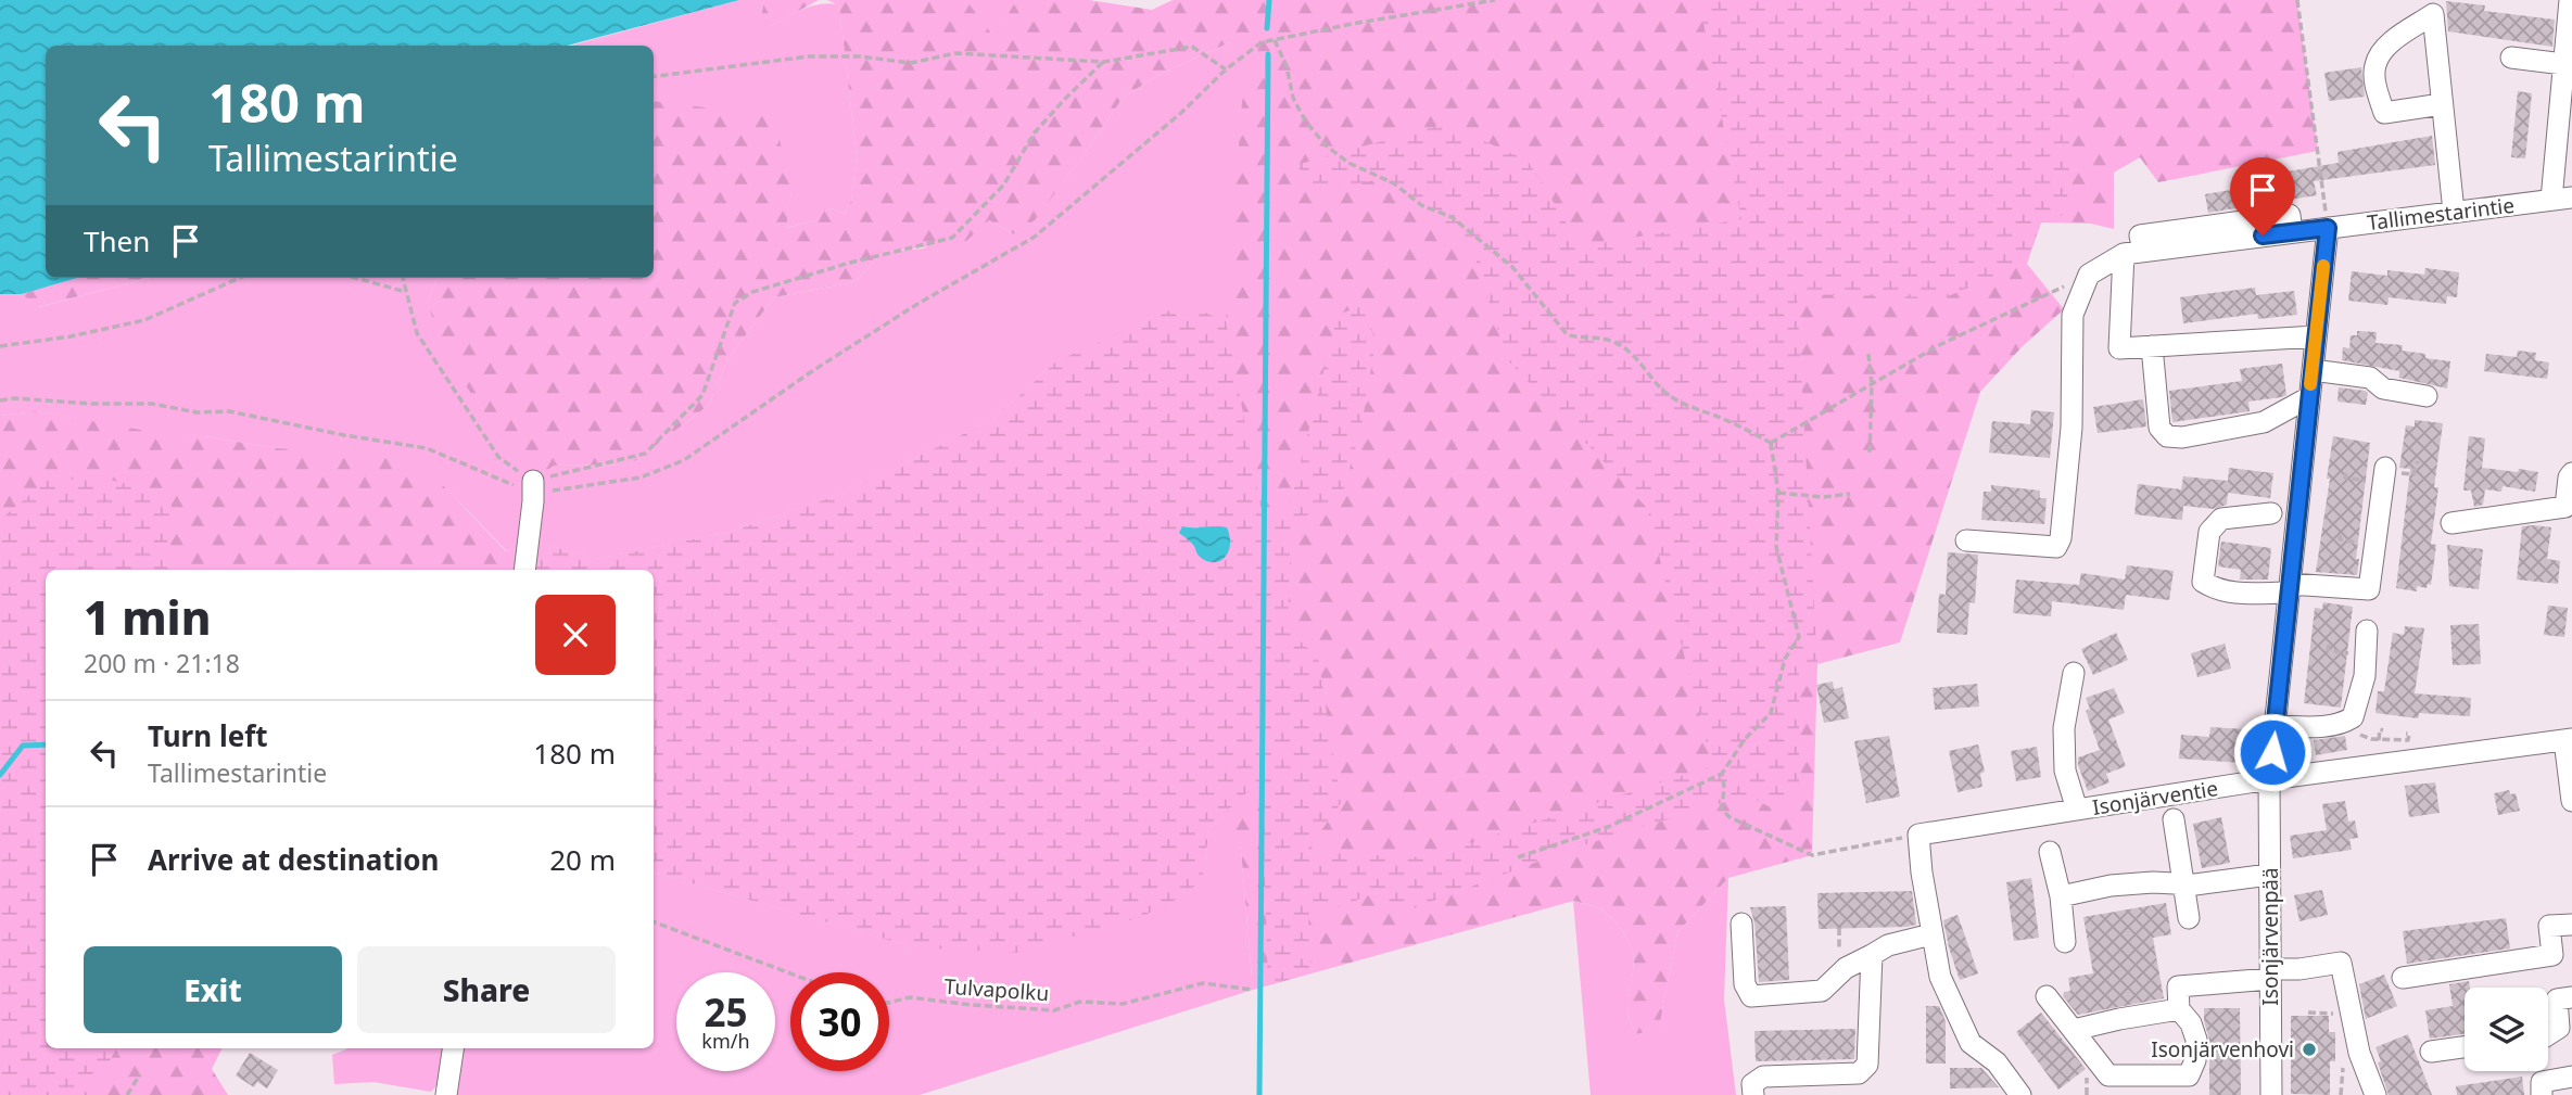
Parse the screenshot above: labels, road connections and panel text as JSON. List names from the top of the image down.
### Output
{
  "streets": {
    "street": ["Tallimestarintie", "Isonjärventie", "Isonjärvenpää"],
    "path": ["Tulvapolku"]
  },
  "crossings": [
    ["Tallimestarintie", "Isonjärvenpää"],
    ["Isonjärventie", "Isonjärvenpää"]
  ],
  "places": ["Isonjärvenhovi"],
  "page": {
    "turn": ["180 m", "Tallimestarintie"],
    "then": "Then",
    "heading": ["1 min", "200 m · 21:18"],
    "list": [
      {
        "name": "Turn left",
        "note": "Tallimestarintie",
        "value": "180 m"
      },
      {
        "name": "Arrive at destination",
        "value": "20 m"
      }
    ],
    "buttons": ["Exit", "Share"],
    "speed": "25 km/h",
    "limit": "30"
  }
}
